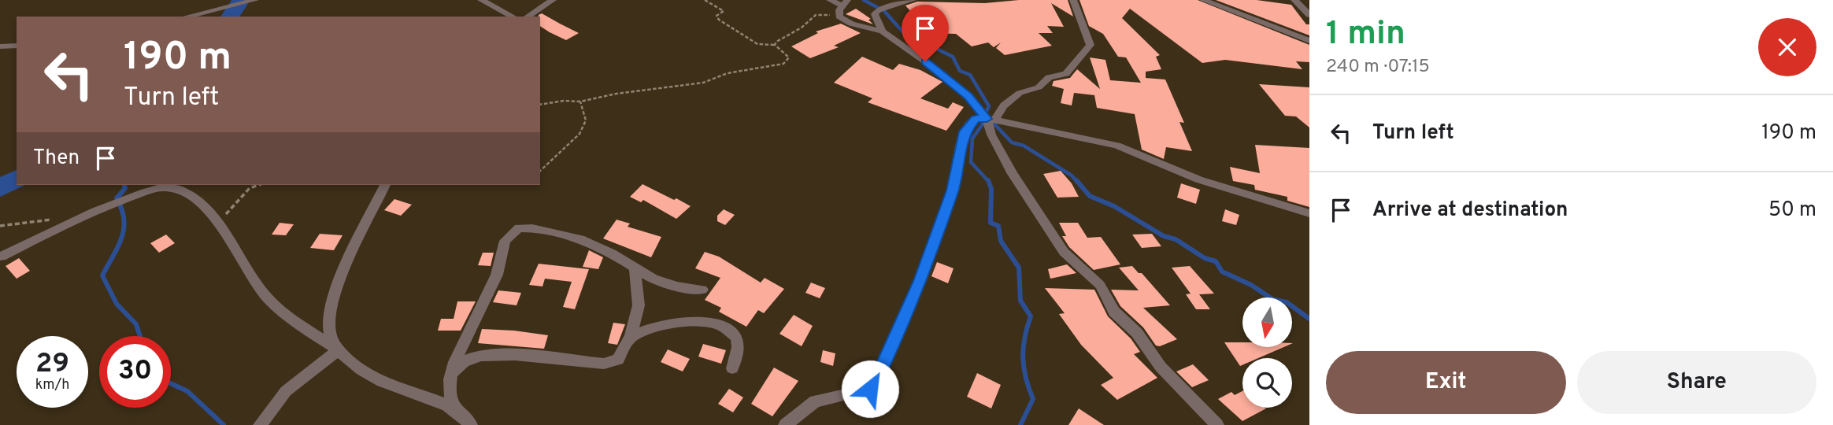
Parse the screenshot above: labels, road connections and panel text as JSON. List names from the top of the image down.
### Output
{
  "north": "bottom",
  "page": {
    "heading": ["1 min", "240 m · 07:15"],
    "turn": ["190 m", "Turn left"],
    "list": [
      {
        "name": "Turn left",
        "value": "190 m"
      },
      {
        "name": "Arrive at destination",
        "value": "50 m"
      }
    ],
    "then": "Then",
    "speed": "29 km/h",
    "limit": "30",
    "buttons": ["Exit", "Share"]
  }
}
